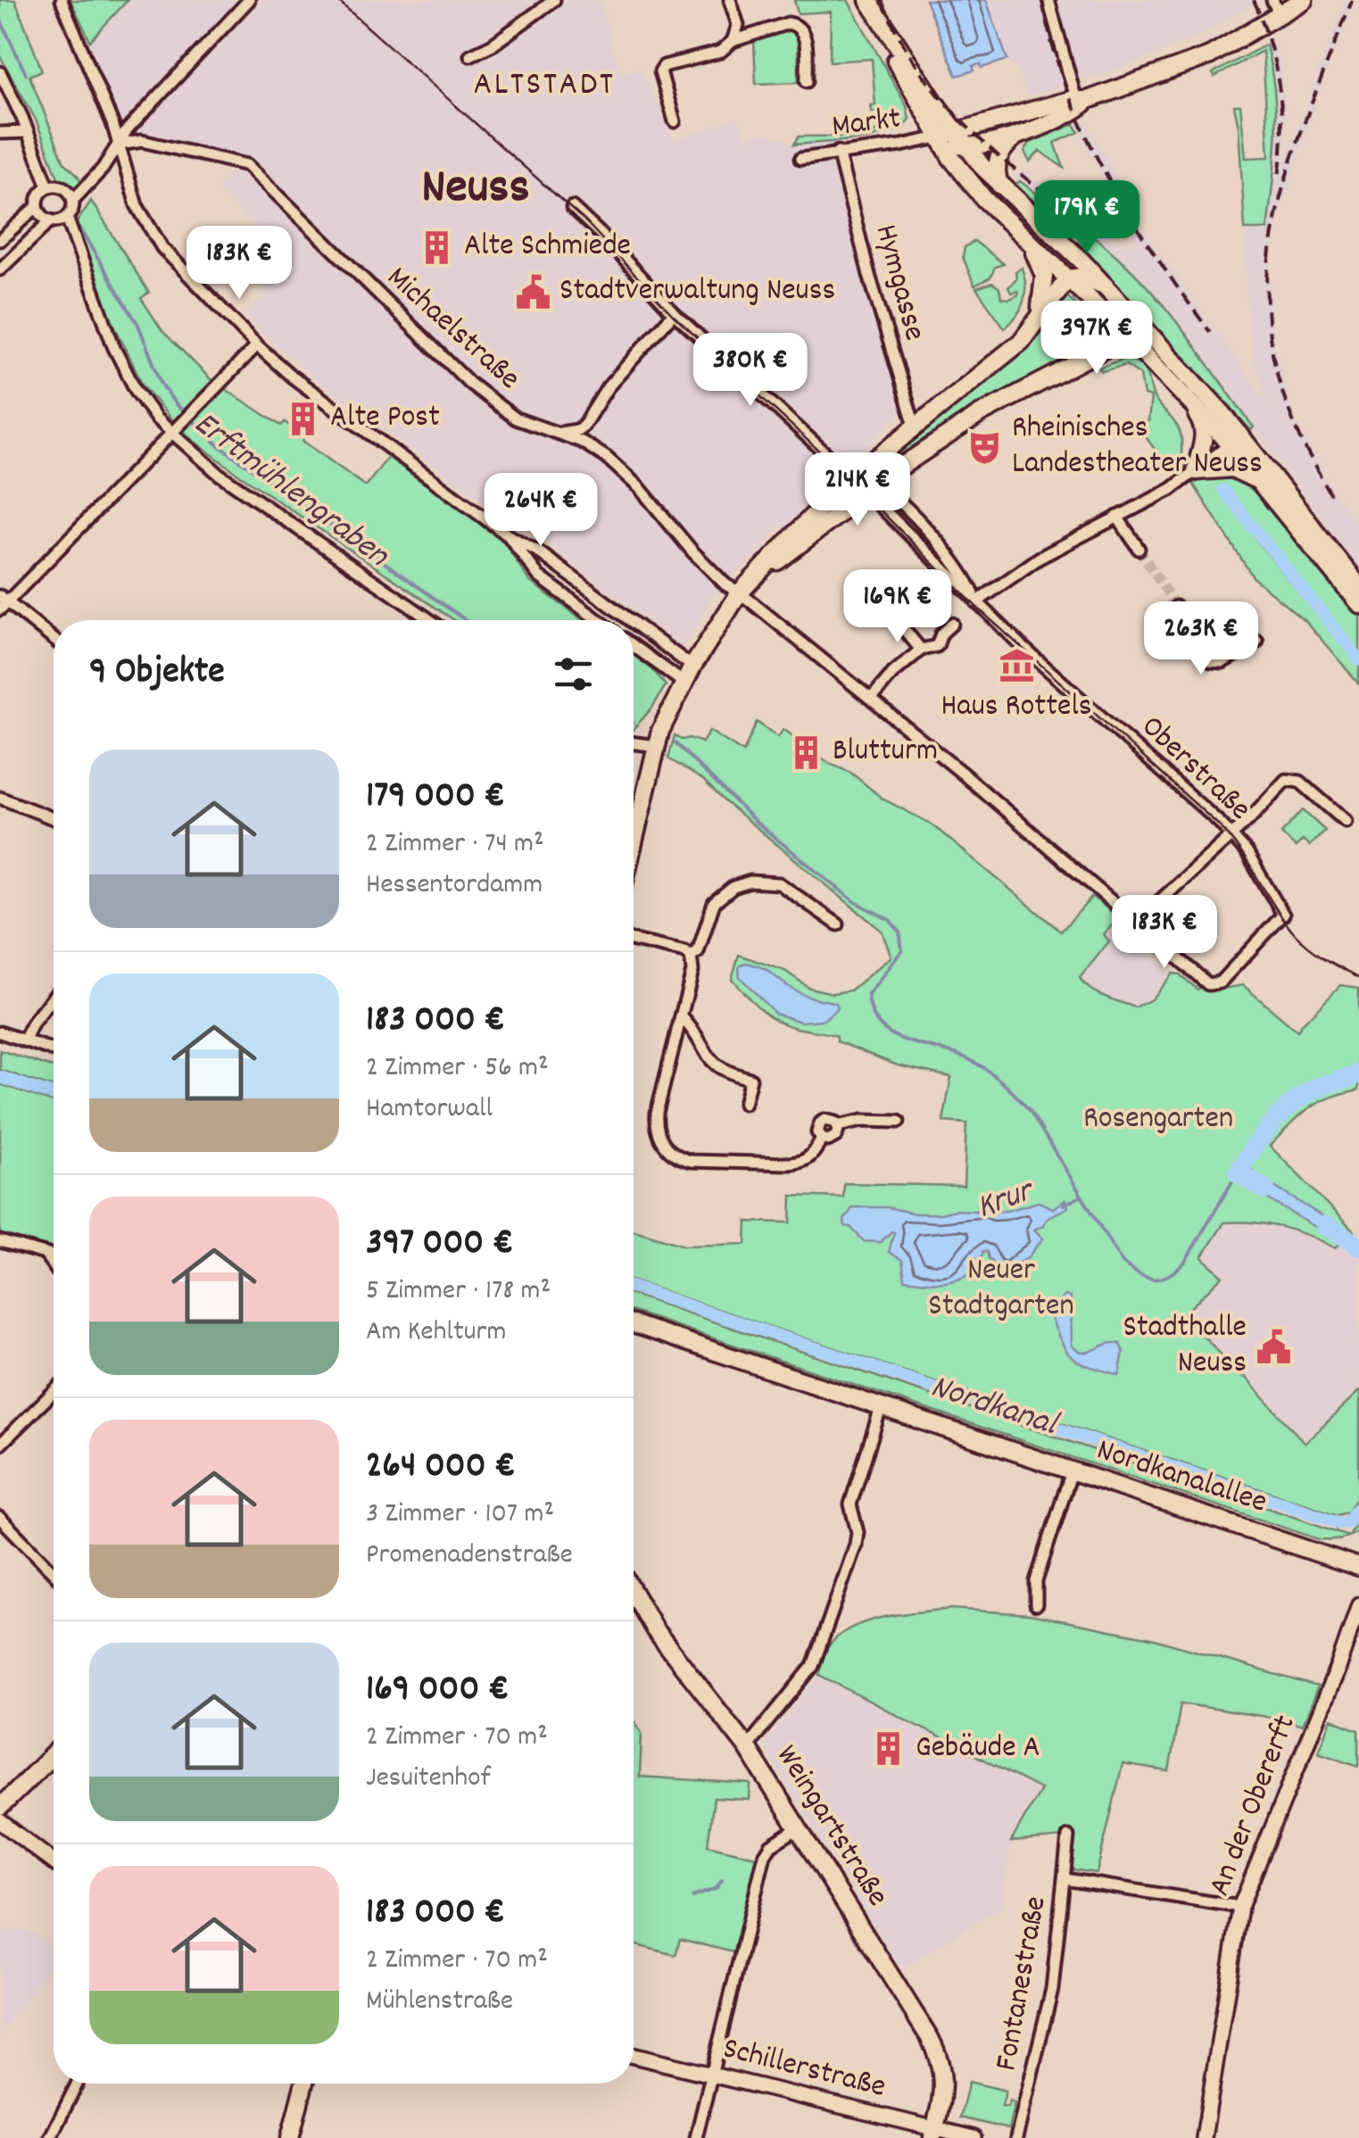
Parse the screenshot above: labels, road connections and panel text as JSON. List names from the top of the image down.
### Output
{
  "streets": {
    "main road": ["Nordkanalallee", "Weingartstraße"],
    "street": [
      "Markt",
      "Hymgasse",
      "Michaelstraße",
      "Oberstraße",
      "An der Obererft",
      "Fontanestraße",
      "Schillerstraße"
    ]
  },
  "crossings": [
    ["Markt", "Hymgasse"],
    ["Michaelstraße", "Oberstraße"],
    ["Weingartstraße", "Schillerstraße"]
  ],
  "districts": ["ALTSTADT", "Neuss"],
  "water": ["Erftmühlengraben", "Krur", "Nordkanal"],
  "parks": ["Rosengarten", "Neuer Stadtgarten"],
  "places": {
    "building": [
      "Alte Schmiede",
      "Alte Post",
      "Blutturm",
      "Gebäude A"
    ],
    "public building": ["Stadtverwaltung Neuss", "Stadthalle Neuss"],
    "theatre": ["Rheinisches Landestheater Neuss"],
    "museum": ["Haus Rottels"]
  },
  "page": {
    "price": [
      "179K €",
      "183K €",
      "397K €",
      "380K €",
      "214K €",
      "264K €",
      "169K €",
      "263K €",
      "183K €"
    ],
    "heading": "9 Objekte",
    "list": [
      {
        "name": "179 000 €",
        "note": "2 Zimmer · 74 m² · Hessentordamm"
      },
      {
        "name": "183 000 €",
        "note": "2 Zimmer · 56 m² · Hamtorwall"
      },
      {
        "name": "397 000 €",
        "note": "5 Zimmer · 178 m² · Am Kehlturm"
      },
      {
        "name": "264 000 €",
        "note": "3 Zimmer · 107 m² · Promenadenstraße"
      },
      {
        "name": "169 000 €",
        "note": "2 Zimmer · 70 m² · Jesuitenhof"
      },
      {
        "name": "183 000 €",
        "note": "2 Zimmer · 70 m² · Mühlenstraße"
      }
    ]
  }
}
